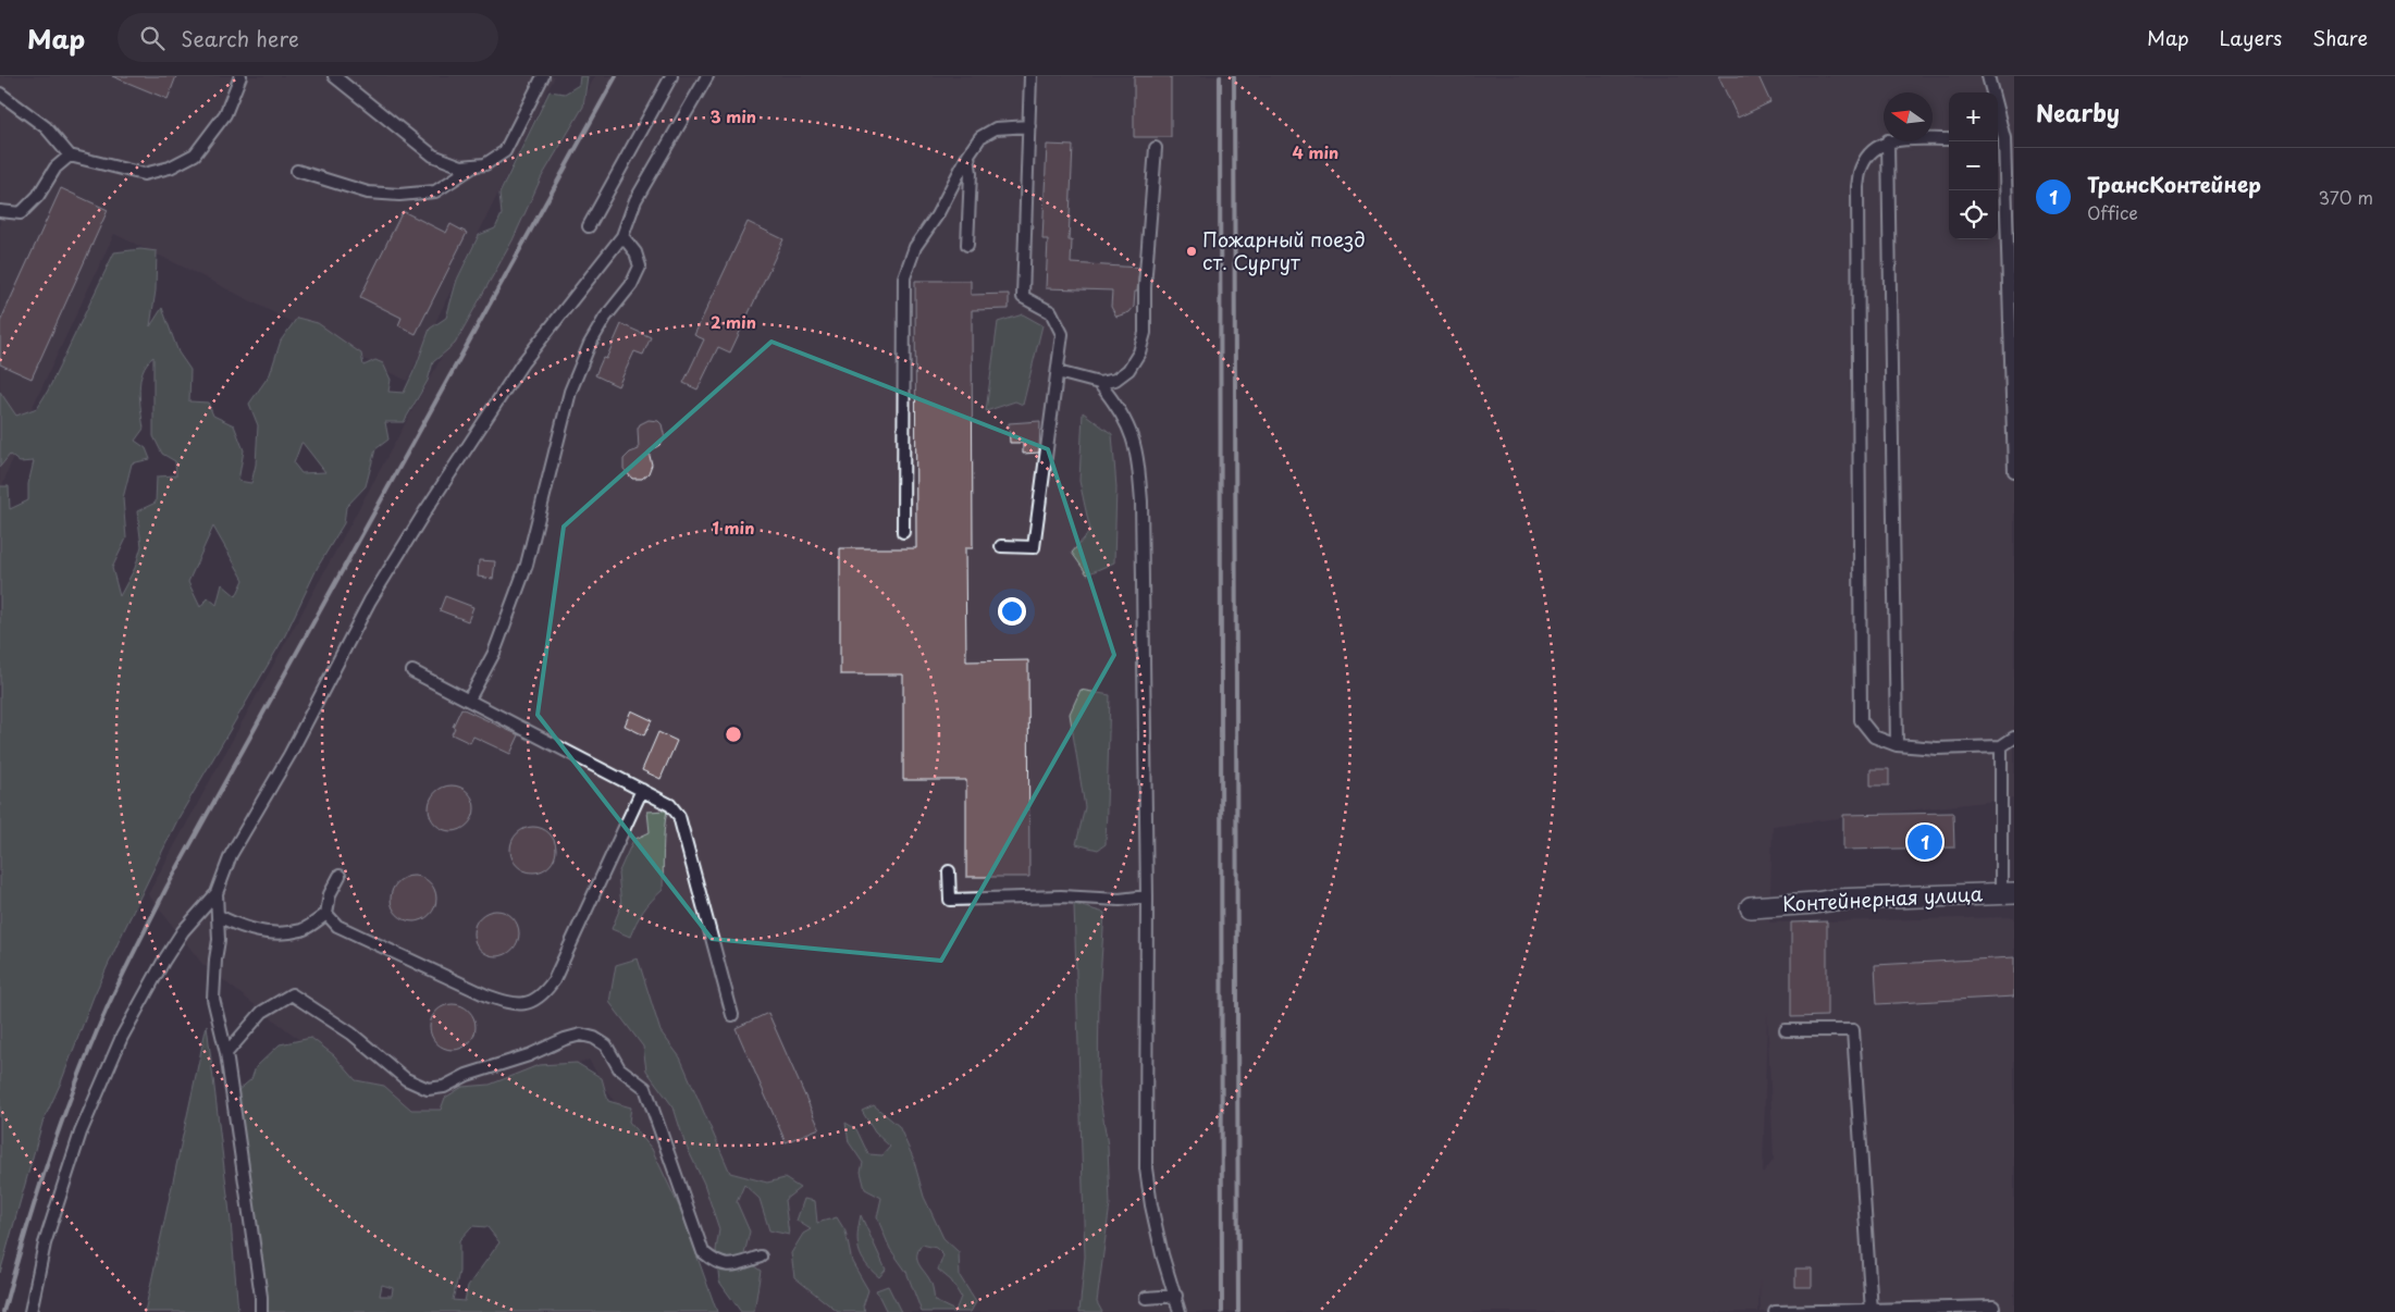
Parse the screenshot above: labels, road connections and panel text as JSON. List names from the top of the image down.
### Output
{
  "streets": {
    "street": ["Контейнерная улица"]
  },
  "places": ["Пожарный поезд ст. Сургут"],
  "north": "left",
  "page": {
    "header": "Map",
    "search": "Search here",
    "nav": ["Map", "Layers", "Share"],
    "heading": "Nearby",
    "map_buttons": ["+", "−"],
    "list": [
      {
        "mark": "1",
        "name": "ТрансКонтейнер",
        "note": "Office",
        "value": "370 m"
      }
    ],
    "pins": "1"
  },
  "rings": [
    "3 min",
    "4 min",
    "2 min",
    "1 min"
  ]
}
